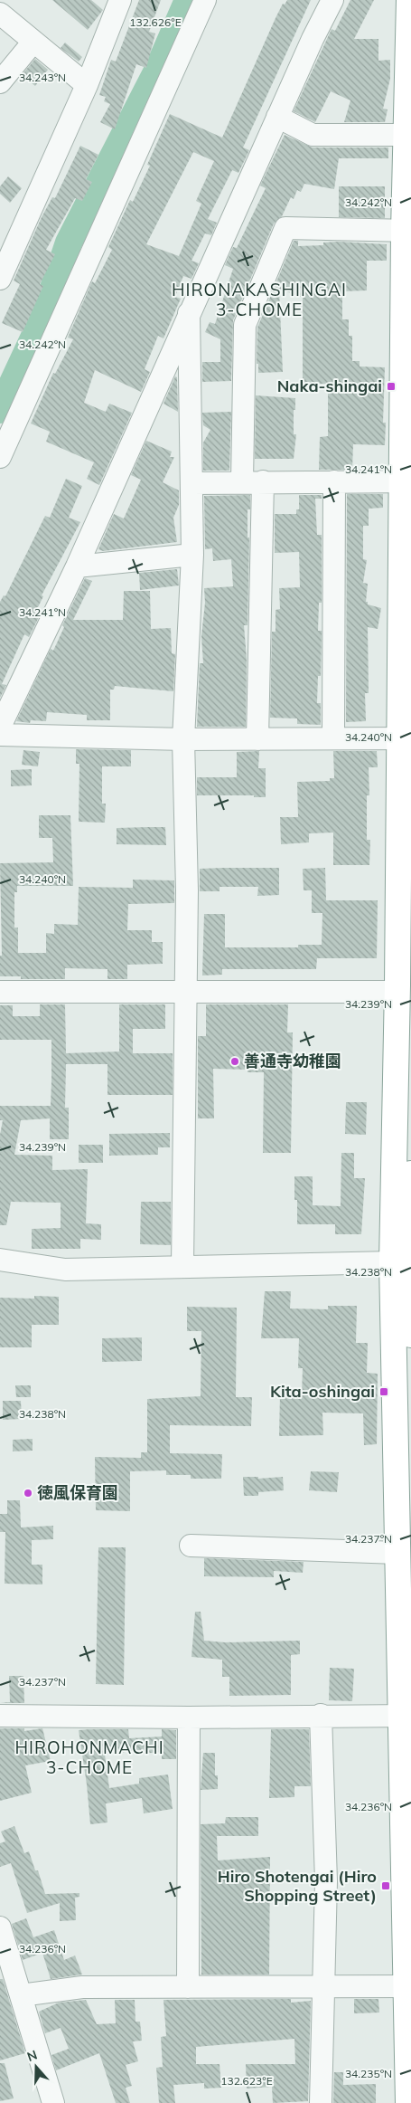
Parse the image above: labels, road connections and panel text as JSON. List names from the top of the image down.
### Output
{
  "districts": ["HIRONAKASHINGAI 3-CHOME", "HIROHONMACHI 3-CHOME"],
  "places": {
    "transit": ["Naka-shingai", "Kita-oshingai", "Hiro Shotengai (Hiro Shopping Street)"],
    "other": ["善通寺幼稚園", "徳風保育園"]
  },
  "north": "top",
  "coordinates": [
    "132.626°E",
    "34.243°N",
    "34.242°N",
    "34.241°N",
    "34.240°N",
    "34.239°N",
    "34.238°N",
    "34.237°N",
    "34.236°N",
    "34.235°N",
    "132.623°E"
  ]
}
